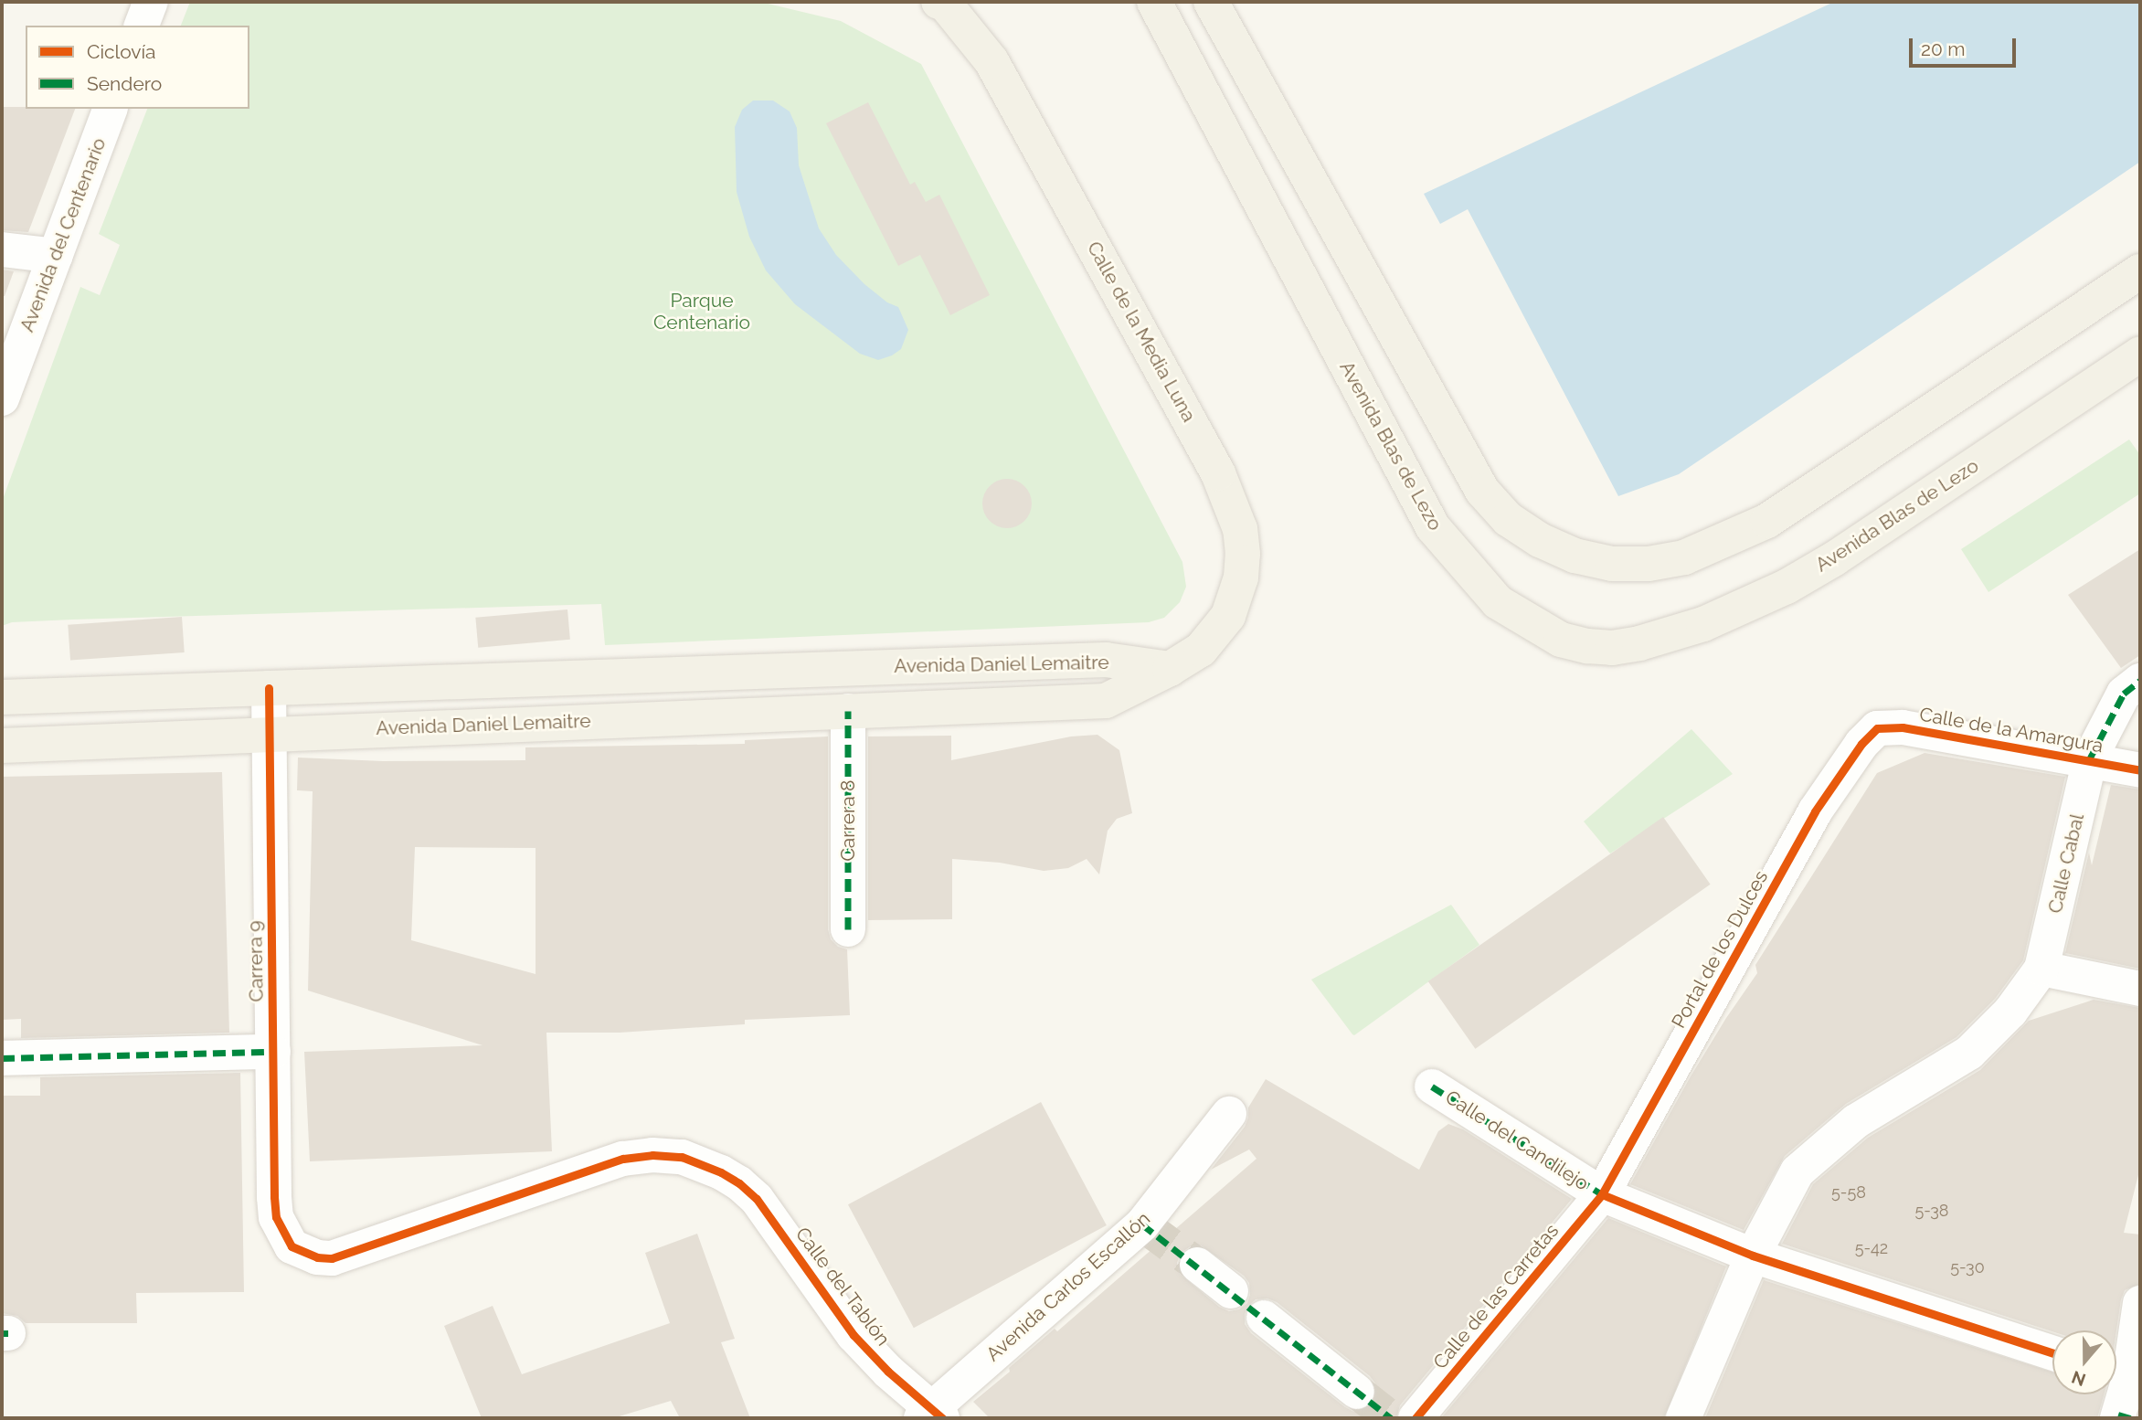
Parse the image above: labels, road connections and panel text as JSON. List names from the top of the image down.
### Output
{
  "streets": {
    "main road": ["Calle de la Media Luna", "Avenida Blas de Lezo", "Avenida Daniel Lemaitre"],
    "street": [
      "Avenida del Centenario",
      "Calle de la Amargura",
      "Carrera 8",
      "Calle Cabal",
      "Portal de los Dulces",
      "Carrera 9",
      "Calle del Candilejo",
      "Calle del Tablón",
      "Avenida Carlos Escallón",
      "Calle de las Carretas"
    ]
  },
  "crossings": [
    ["Calle de la Media Luna", "Avenida Daniel Lemaitre"],
    ["Avenida Daniel Lemaitre", "Carrera 8"],
    ["Avenida Daniel Lemaitre", "Carrera 9"],
    ["Calle de la Amargura", "Calle Cabal"],
    ["Calle de la Amargura", "Portal de los Dulces"],
    ["Portal de los Dulces", "Calle del Candilejo"],
    ["Portal de los Dulces", "Calle de las Carretas"],
    ["Carrera 9", "Calle del Tablón"],
    ["Calle del Candilejo", "Calle de las Carretas"],
    ["Calle del Tablón", "Avenida Carlos Escallón"]
  ],
  "parks": ["Parque Centenario"],
  "house_numbers": [
    "5-58",
    "5-38",
    "5-42",
    "5-30"
  ],
  "legend": ["Ciclovía", "Sendero"],
  "scale_bar": "20 m",
  "north": "bottom"
}
